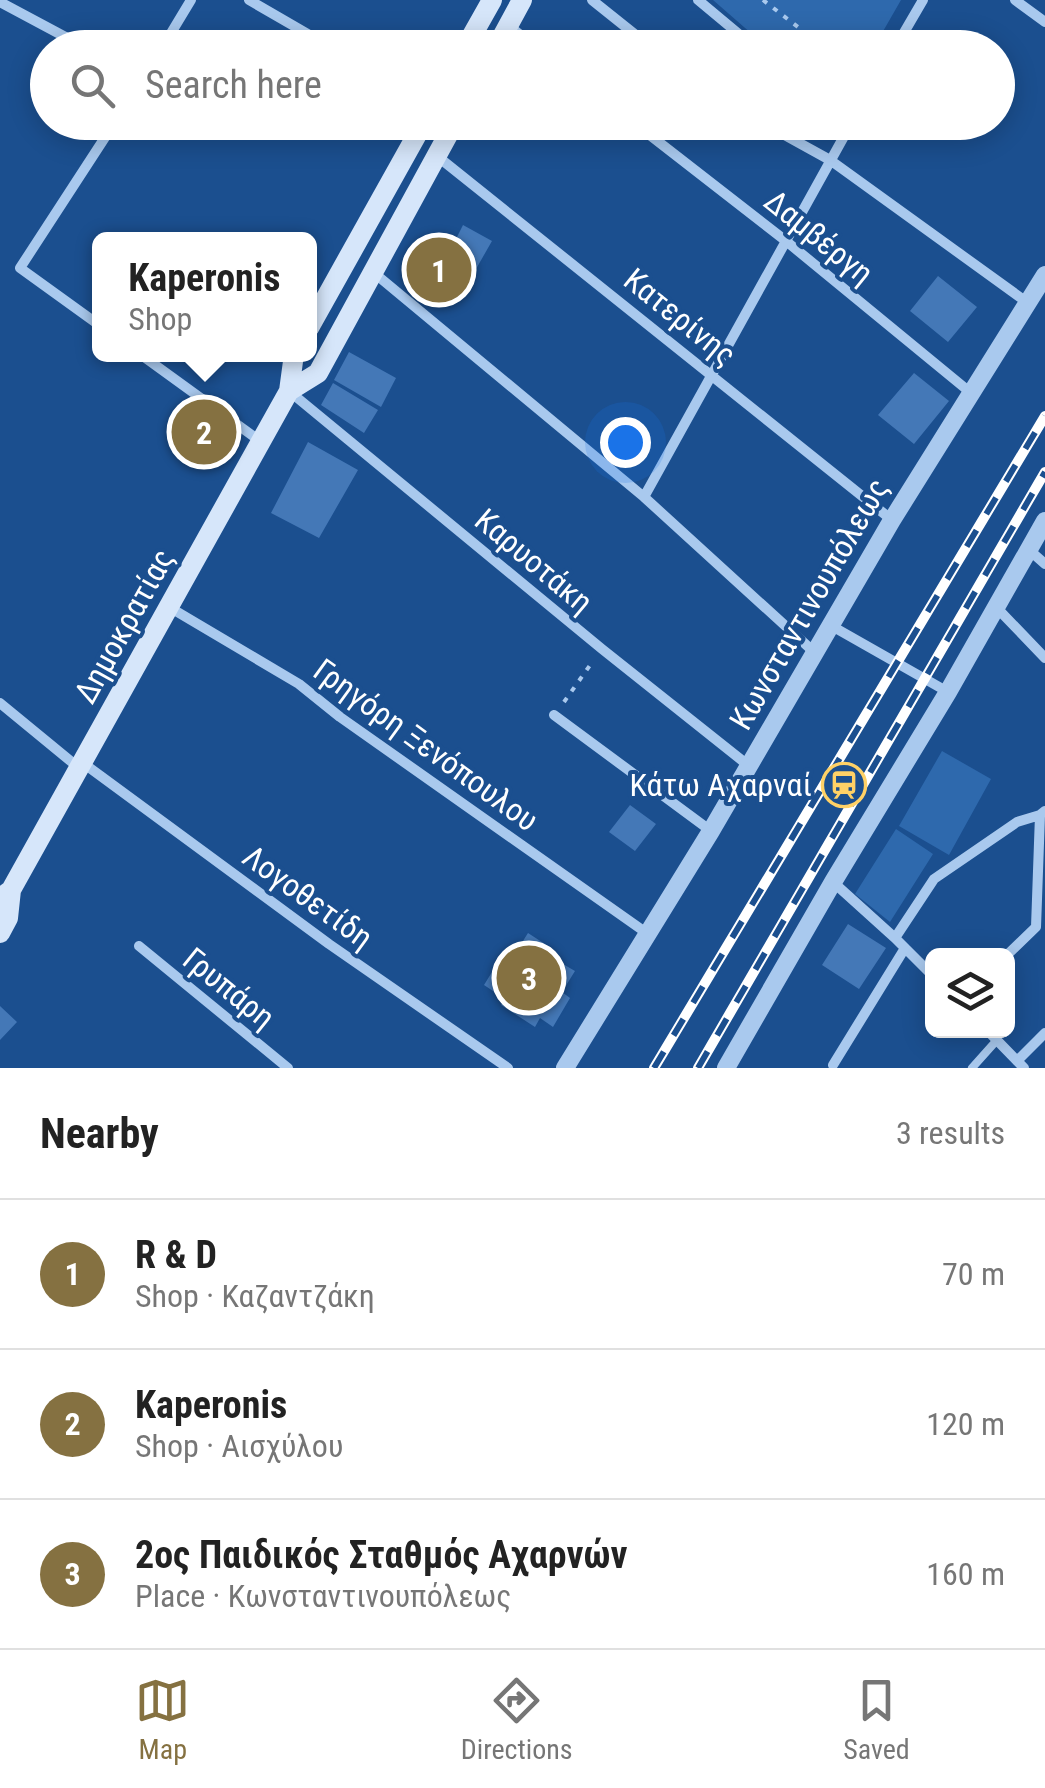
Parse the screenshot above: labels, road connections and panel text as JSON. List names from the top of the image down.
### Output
{
  "streets": {
    "main road": ["Δημοκρατίας"],
    "street": [
      "Δαμβέργη",
      "Κατερίνης",
      "Καρυοτάκη",
      "Κωνσταντινουπόλεως",
      "Γρηγόρη Ξενόπουλου",
      "Λογοθετίδη",
      "Γρυπάρη"
    ]
  },
  "crossings": [
    ["Δαμβέργη", "Κωνσταντινουπόλεως"],
    ["Κατερίνης", "Κωνσταντινουπόλεως"],
    ["Κατερίνης", "Δημοκρατίας"],
    ["Καρυοτάκη", "Κωνσταντινουπόλεως"],
    ["Καρυοτάκη", "Δημοκρατίας"],
    ["Κωνσταντινουπόλεως", "Γρηγόρη Ξενόπουλου"],
    ["Δημοκρατίας", "Γρηγόρη Ξενόπουλου"],
    ["Δημοκρατίας", "Λογοθετίδη"]
  ],
  "places": {
    "station": ["Κάτω Αχαρναί"]
  },
  "page": {
    "search": "Search here",
    "popup": ["Kaperonis", "Shop"],
    "pins": ["1", "2", "3"],
    "heading": ["Nearby", "3 results"],
    "list": [
      {
        "mark": "1",
        "name": "R & D",
        "note": "Shop · Καζαντζάκη",
        "value": "70 m"
      },
      {
        "mark": "2",
        "name": "Kaperonis",
        "note": "Shop · Αισχύλου",
        "value": "120 m"
      },
      {
        "mark": "3",
        "name": "2ος Παιδικός Σταθμός Αχαρνών",
        "note": "Place · Κωνσταντινουπόλεως",
        "value": "160 m"
      }
    ],
    "nav": ["Map", "Directions", "Saved"]
  }
}
